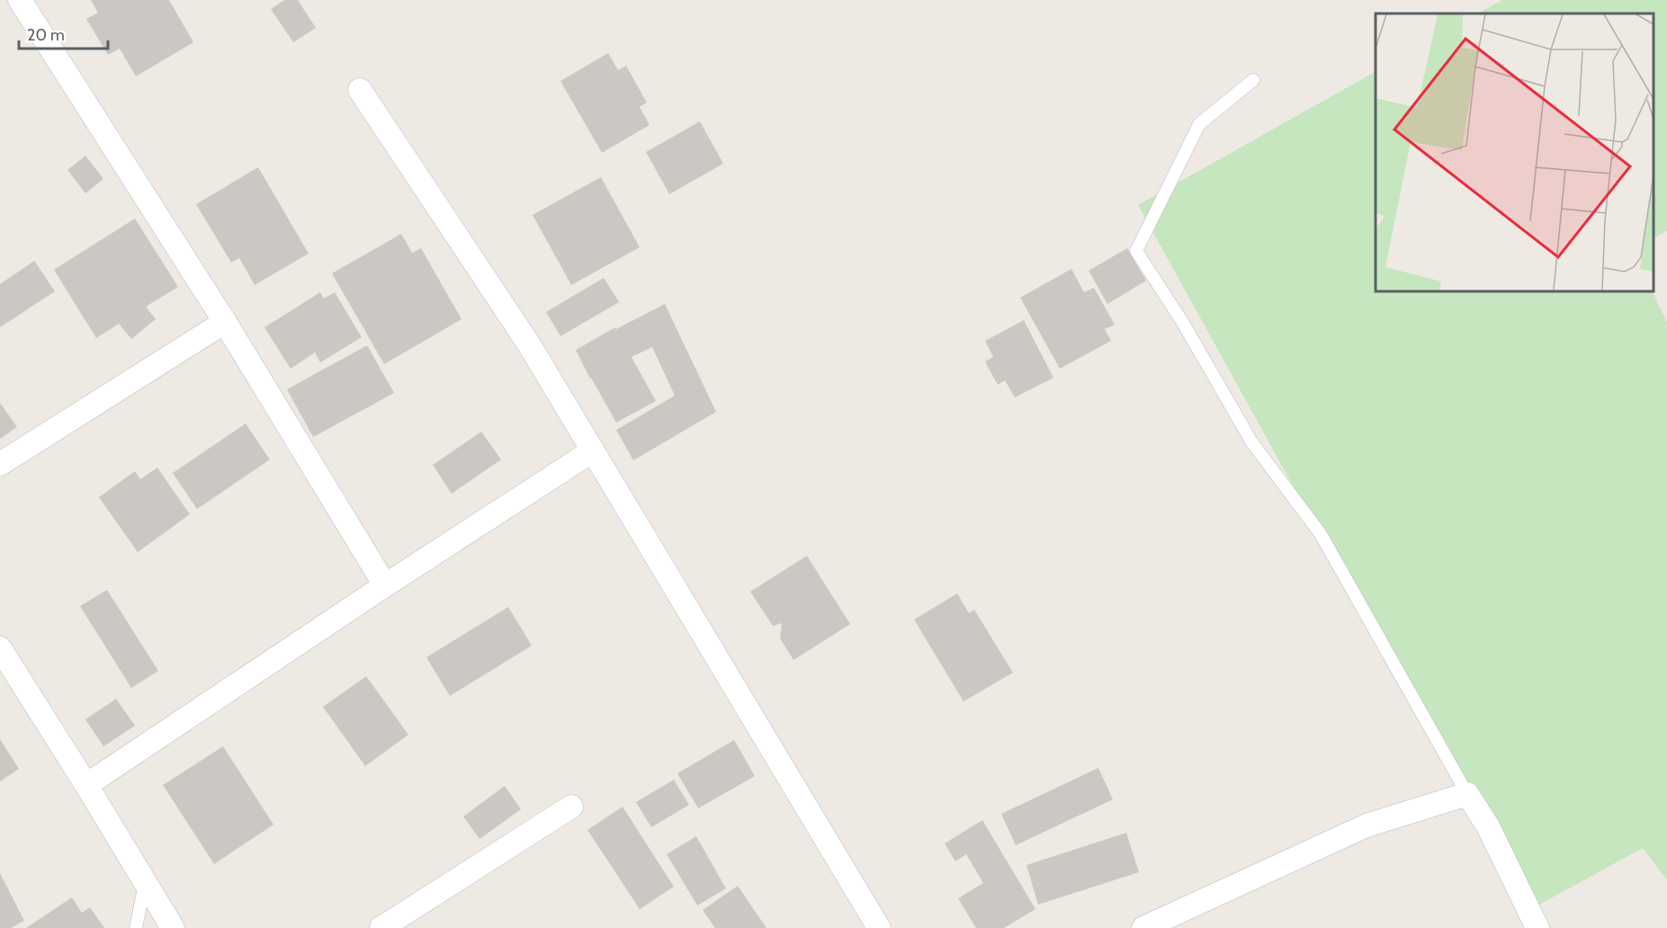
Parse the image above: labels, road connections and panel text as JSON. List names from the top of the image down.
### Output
{
  "scale_bar": "20 m"
}
